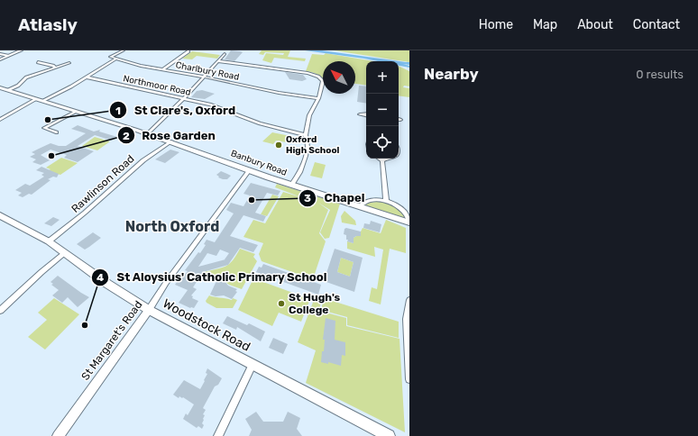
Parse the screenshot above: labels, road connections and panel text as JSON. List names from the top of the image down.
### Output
{
  "streets": {
    "main road": ["Banbury Road", "Woodstock Road"],
    "street": [
      "Charlbury Road",
      "Northmoor Road",
      "Rawlinson Road",
      "St Margaret's Road"
    ]
  },
  "crossings": [
    ["Banbury Road", "Rawlinson Road"],
    ["Banbury Road", "St Margaret's Road"],
    ["Rawlinson Road", "Woodstock Road"],
    ["Woodstock Road", "St Margaret's Road"]
  ],
  "districts": ["North Oxford"],
  "places": [
    "St Clare's, Oxford",
    "Oxford High School",
    "Rose Garden",
    "Chapel",
    "St Hugh's College",
    "St Aloysius' Catholic Primary School"
  ],
  "north": "top left",
  "page": {
    "header": "Atlasly",
    "nav": [
      "Home",
      "Map",
      "About",
      "Contact"
    ],
    "heading": ["Nearby", "0 results"],
    "map_buttons": ["+", "−"]
  }
}
